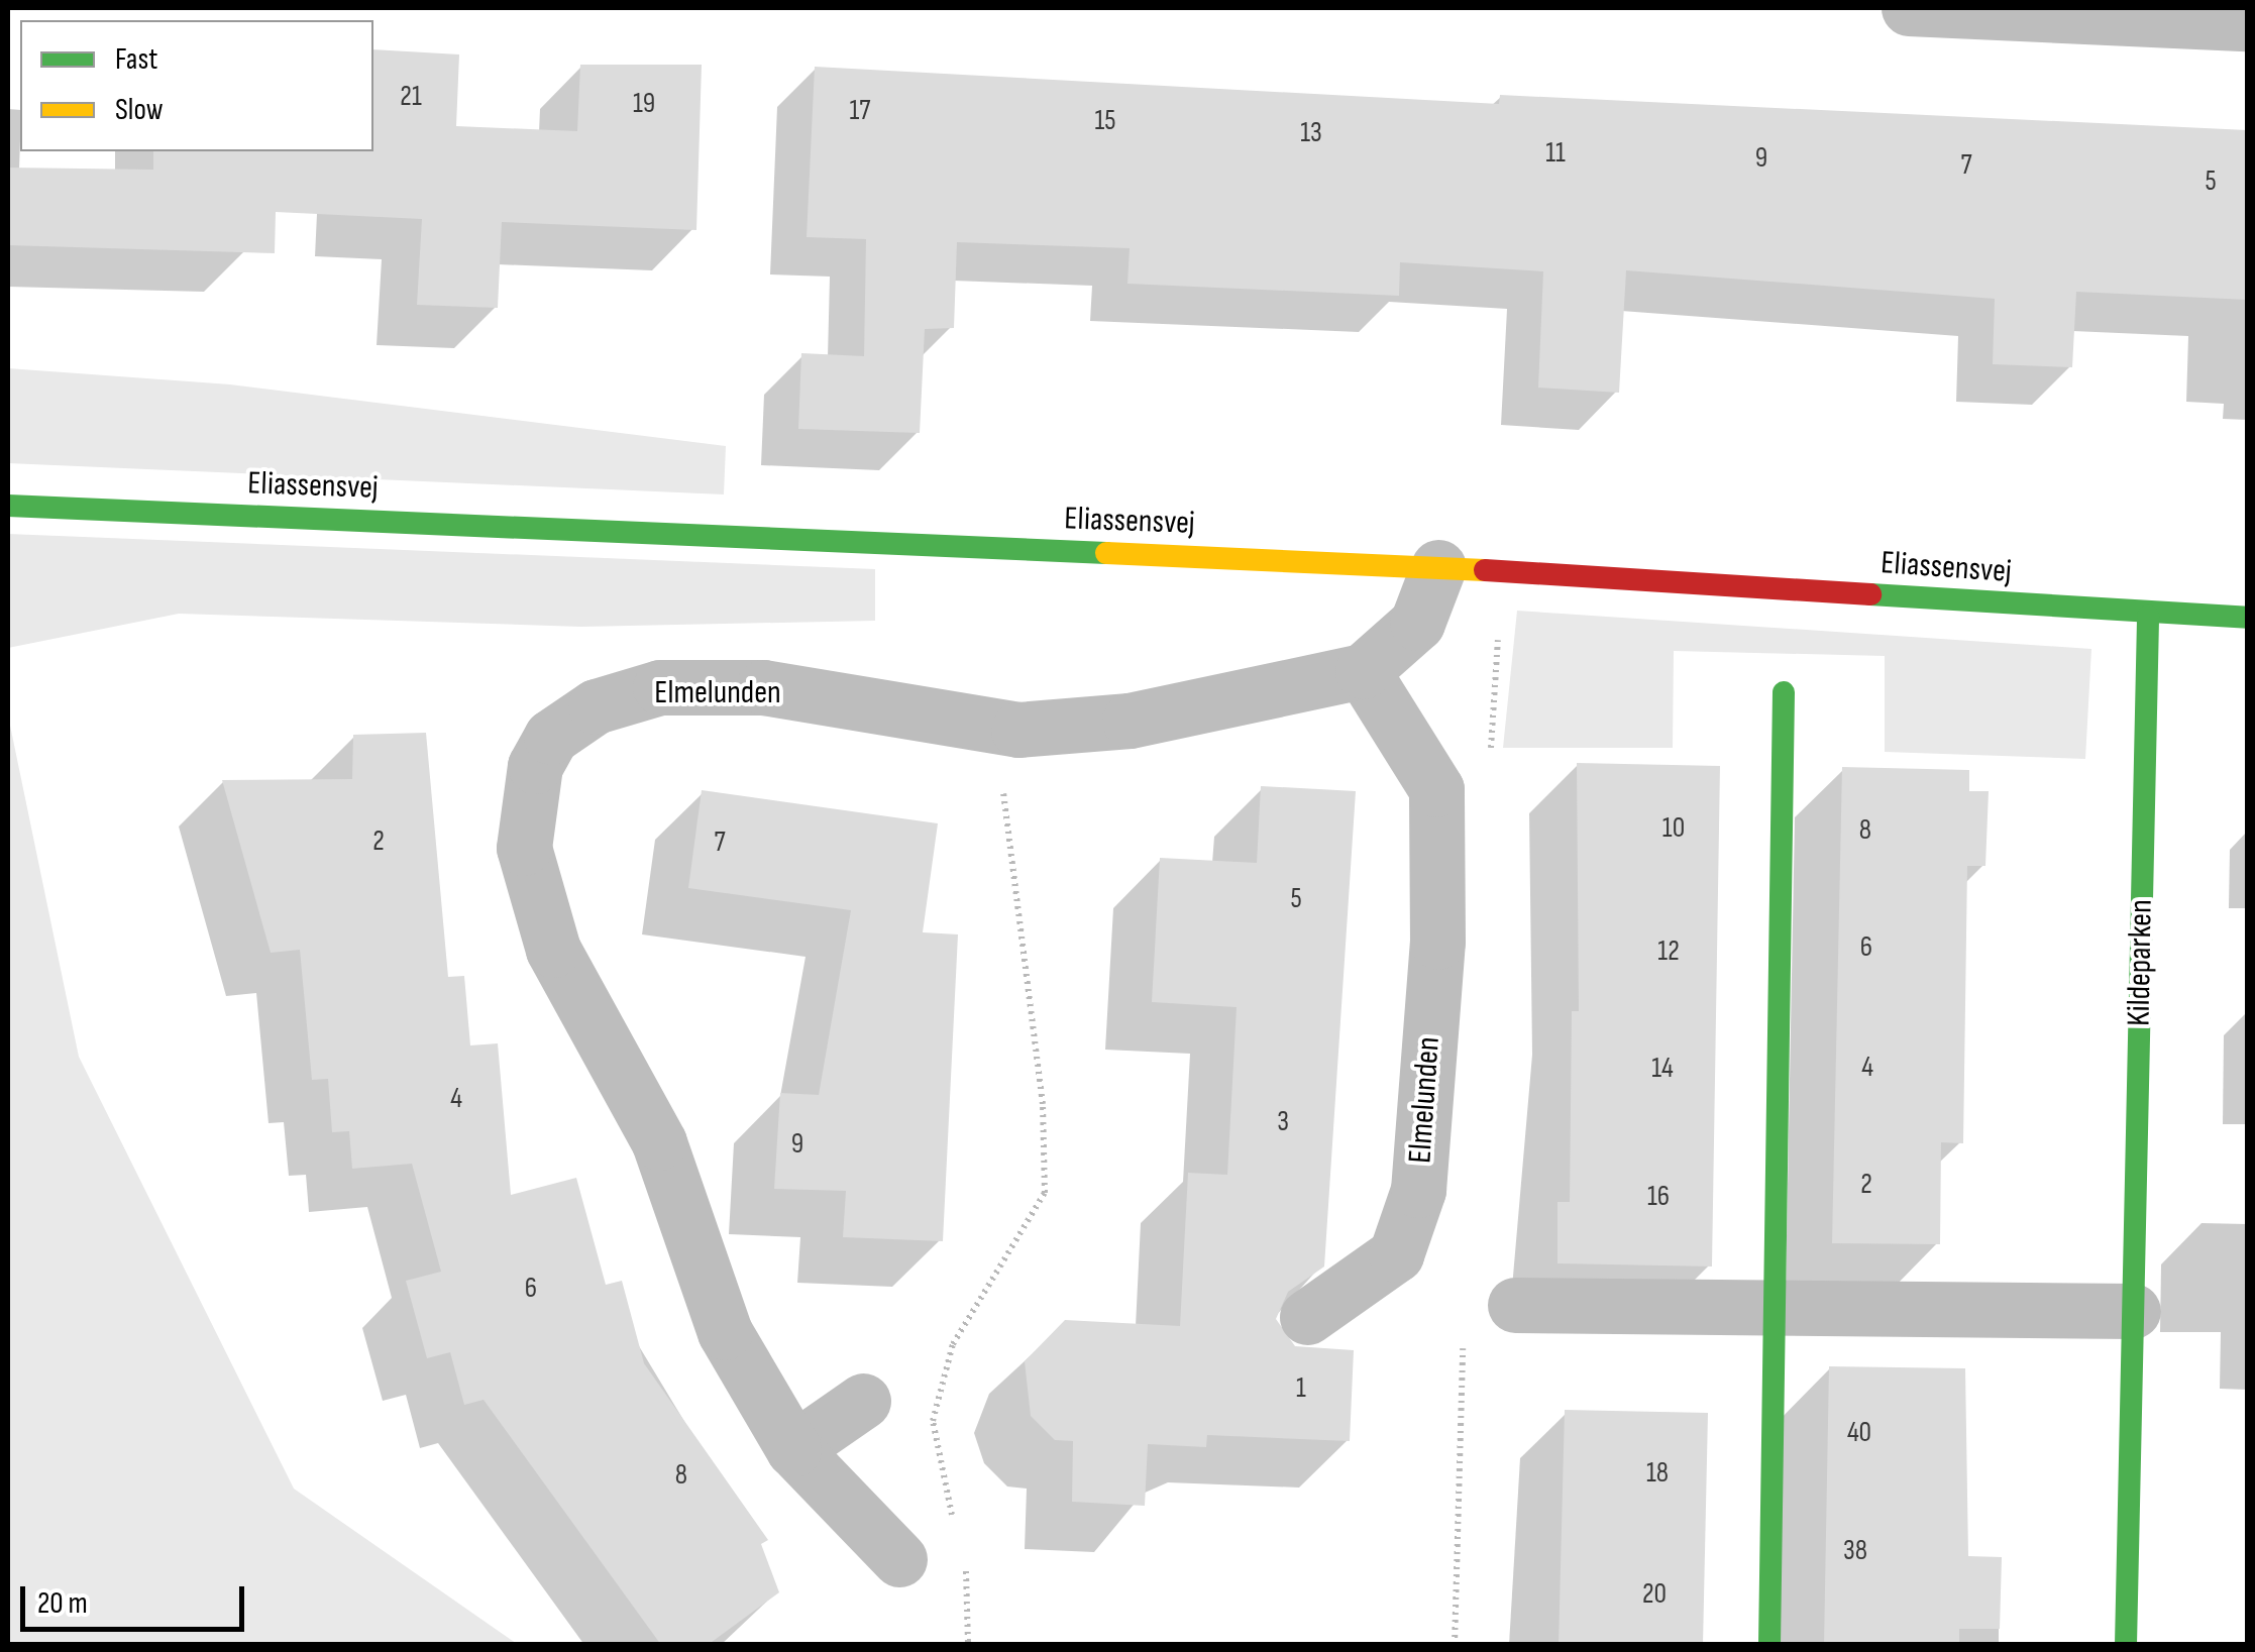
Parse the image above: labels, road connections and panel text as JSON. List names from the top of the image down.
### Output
{
  "streets": {
    "street": ["Eliassensvej", "Elmelunden", "Kildeparken"]
  },
  "crossings": [
    ["Eliassensvej", "Elmelunden"],
    ["Eliassensvej", "Kildeparken"]
  ],
  "house_numbers": [
    "21",
    "19",
    "17",
    "15",
    "13",
    "11",
    "9",
    "7",
    "5",
    "10",
    "8",
    "2",
    "7",
    "5",
    "6",
    "12",
    "4",
    "14",
    "4",
    "3",
    "9",
    "2",
    "16",
    "6",
    "1",
    "40",
    "18",
    "8",
    "38",
    "20"
  ],
  "legend": ["Fast", "Slow"],
  "scale_bar": "20 m"
}
